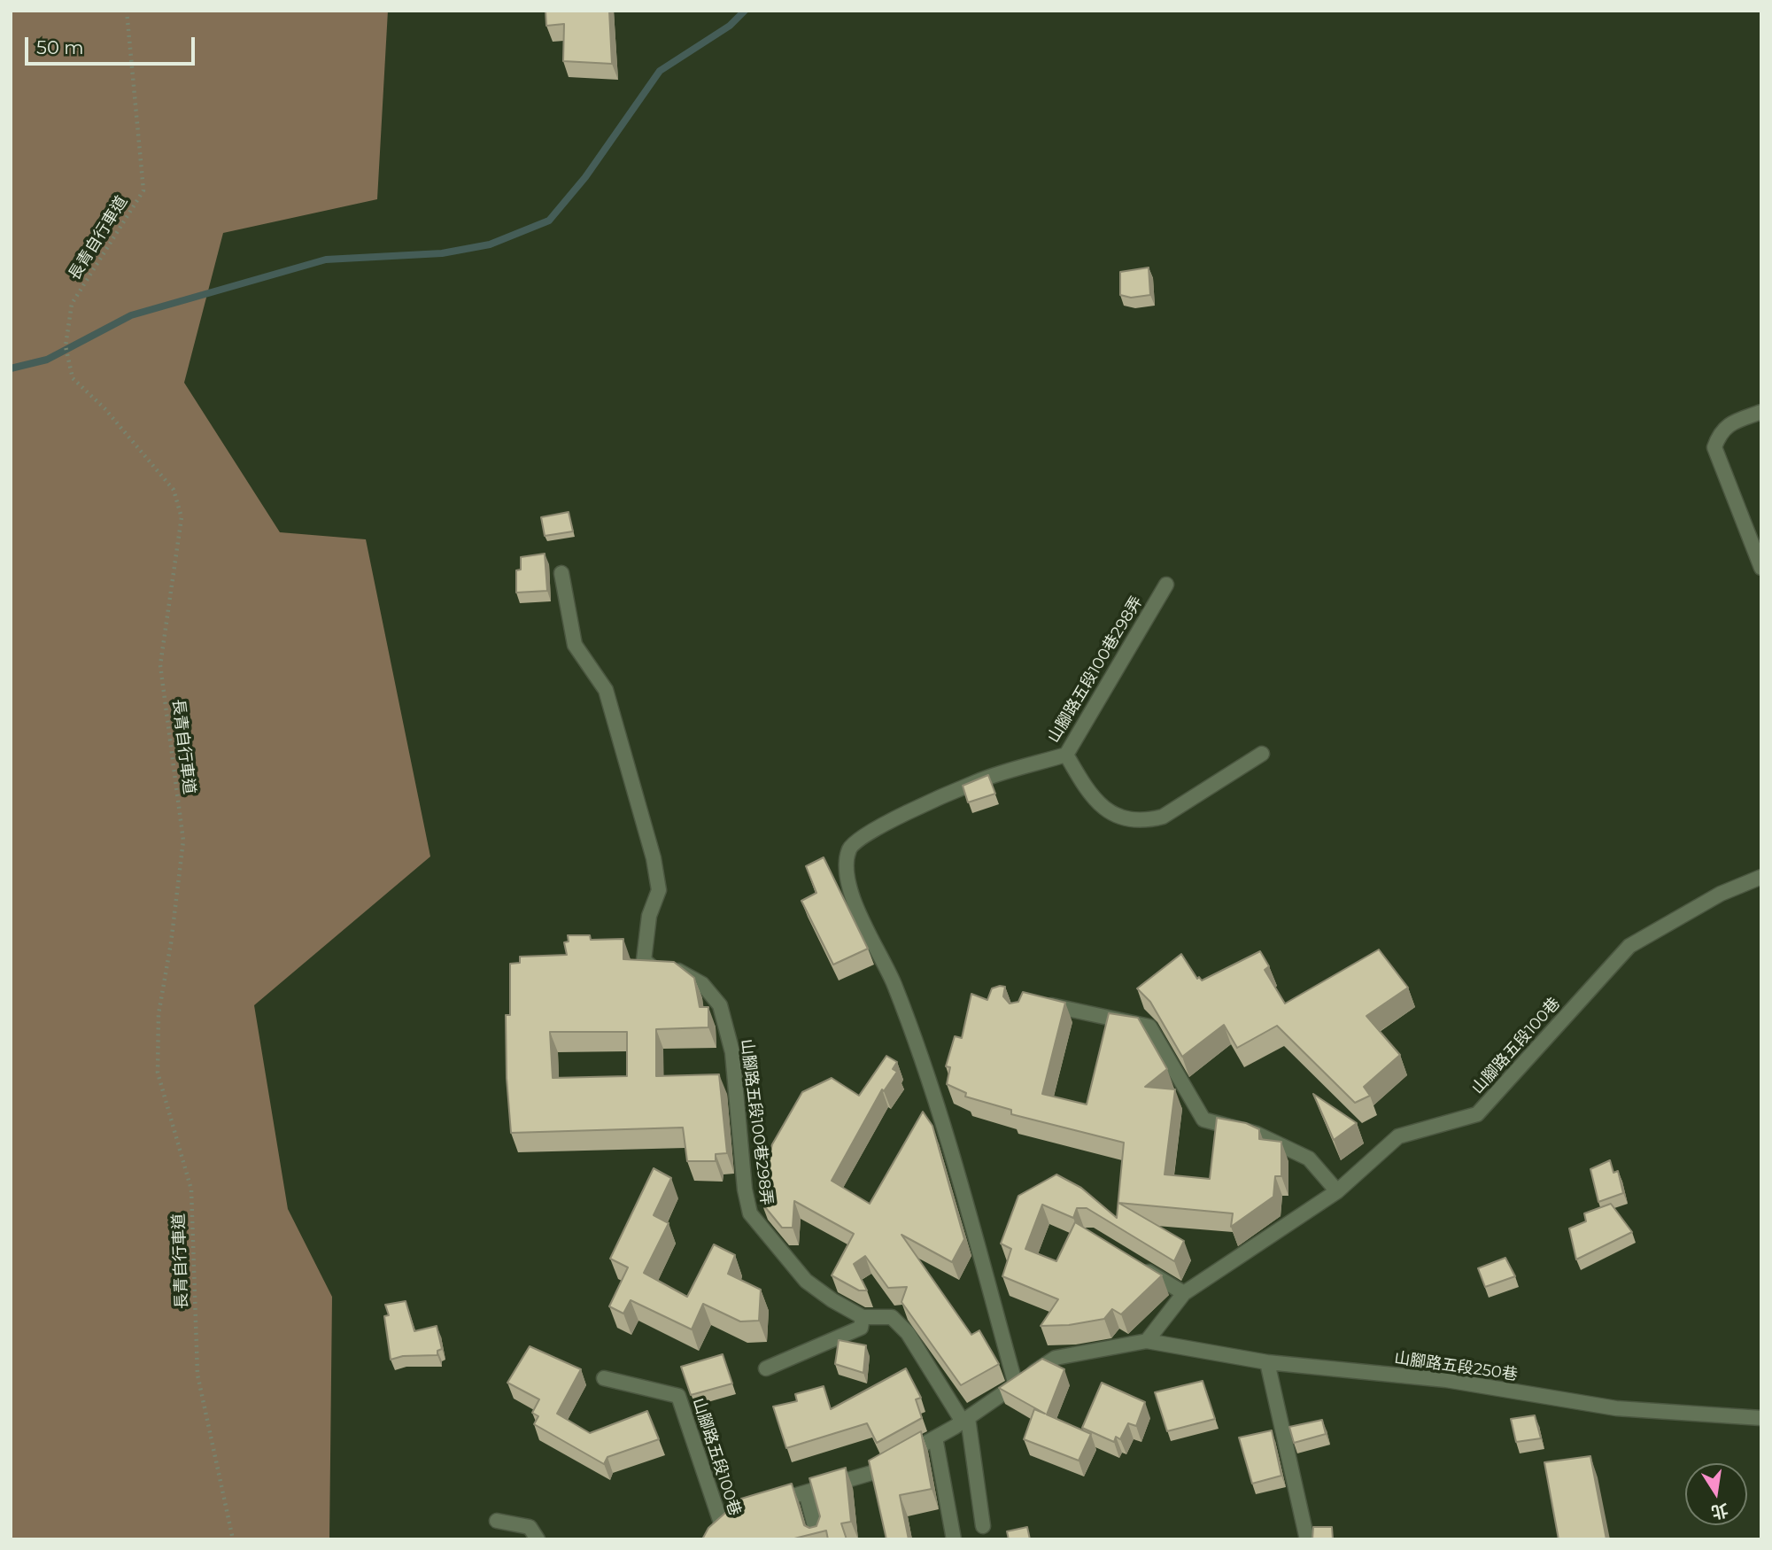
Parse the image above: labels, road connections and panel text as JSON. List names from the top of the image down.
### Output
{
  "streets": {
    "lane": ["山腳路五段100巷298弄", "山腳路五段100巷", "山腳路五段250巷"],
    "path": ["長青自行車道"]
  },
  "crossings": [
    ["山腳路五段100巷", "山腳路五段250巷"]
  ],
  "scale_bar": "50 m",
  "north": "bottom"
}
